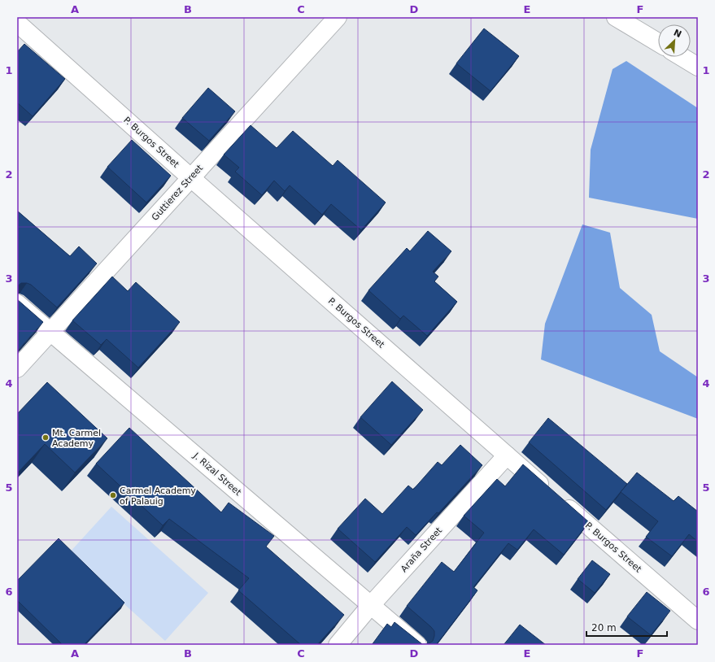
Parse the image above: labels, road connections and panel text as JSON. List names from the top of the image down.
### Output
{
  "streets": {
    "street": [
      "P. Burgos Street",
      "Guttierez Street",
      "J. Rizal Street",
      "Araña Street"
    ]
  },
  "crossings": [
    ["P. Burgos Street", "Guttierez Street"],
    ["P. Burgos Street", "Araña Street"],
    ["Guttierez Street", "J. Rizal Street"],
    ["J. Rizal Street", "Araña Street"]
  ],
  "places": ["Mt. Carmel Academy", "Carmel Academy of Palauig"],
  "scale_bar": "20 m",
  "north": "top right",
  "grid": {
    "columns": [
      "A",
      "B",
      "C",
      "D",
      "E",
      "F"
    ],
    "rows": [
      "1",
      "2",
      "3",
      "4",
      "5",
      "6"
    ]
  }
}
